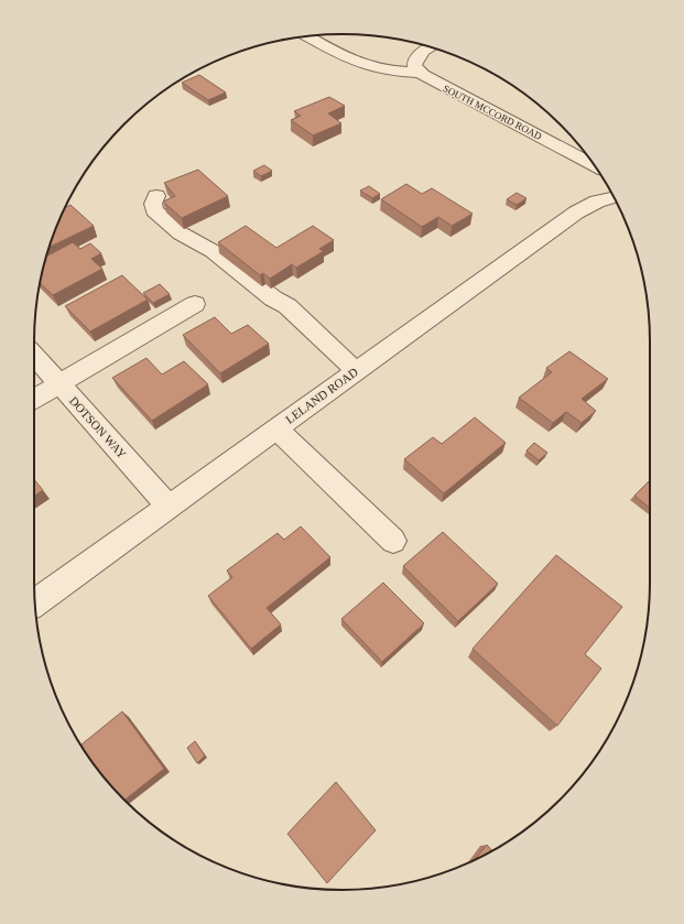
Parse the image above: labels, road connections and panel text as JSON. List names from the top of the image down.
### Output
{
  "streets": {
    "street": ["SOUTH MCCORD ROAD", "LELAND ROAD", "DOTSON WAY"]
  },
  "crossings": [
    ["LELAND ROAD", "DOTSON WAY"]
  ]
}
